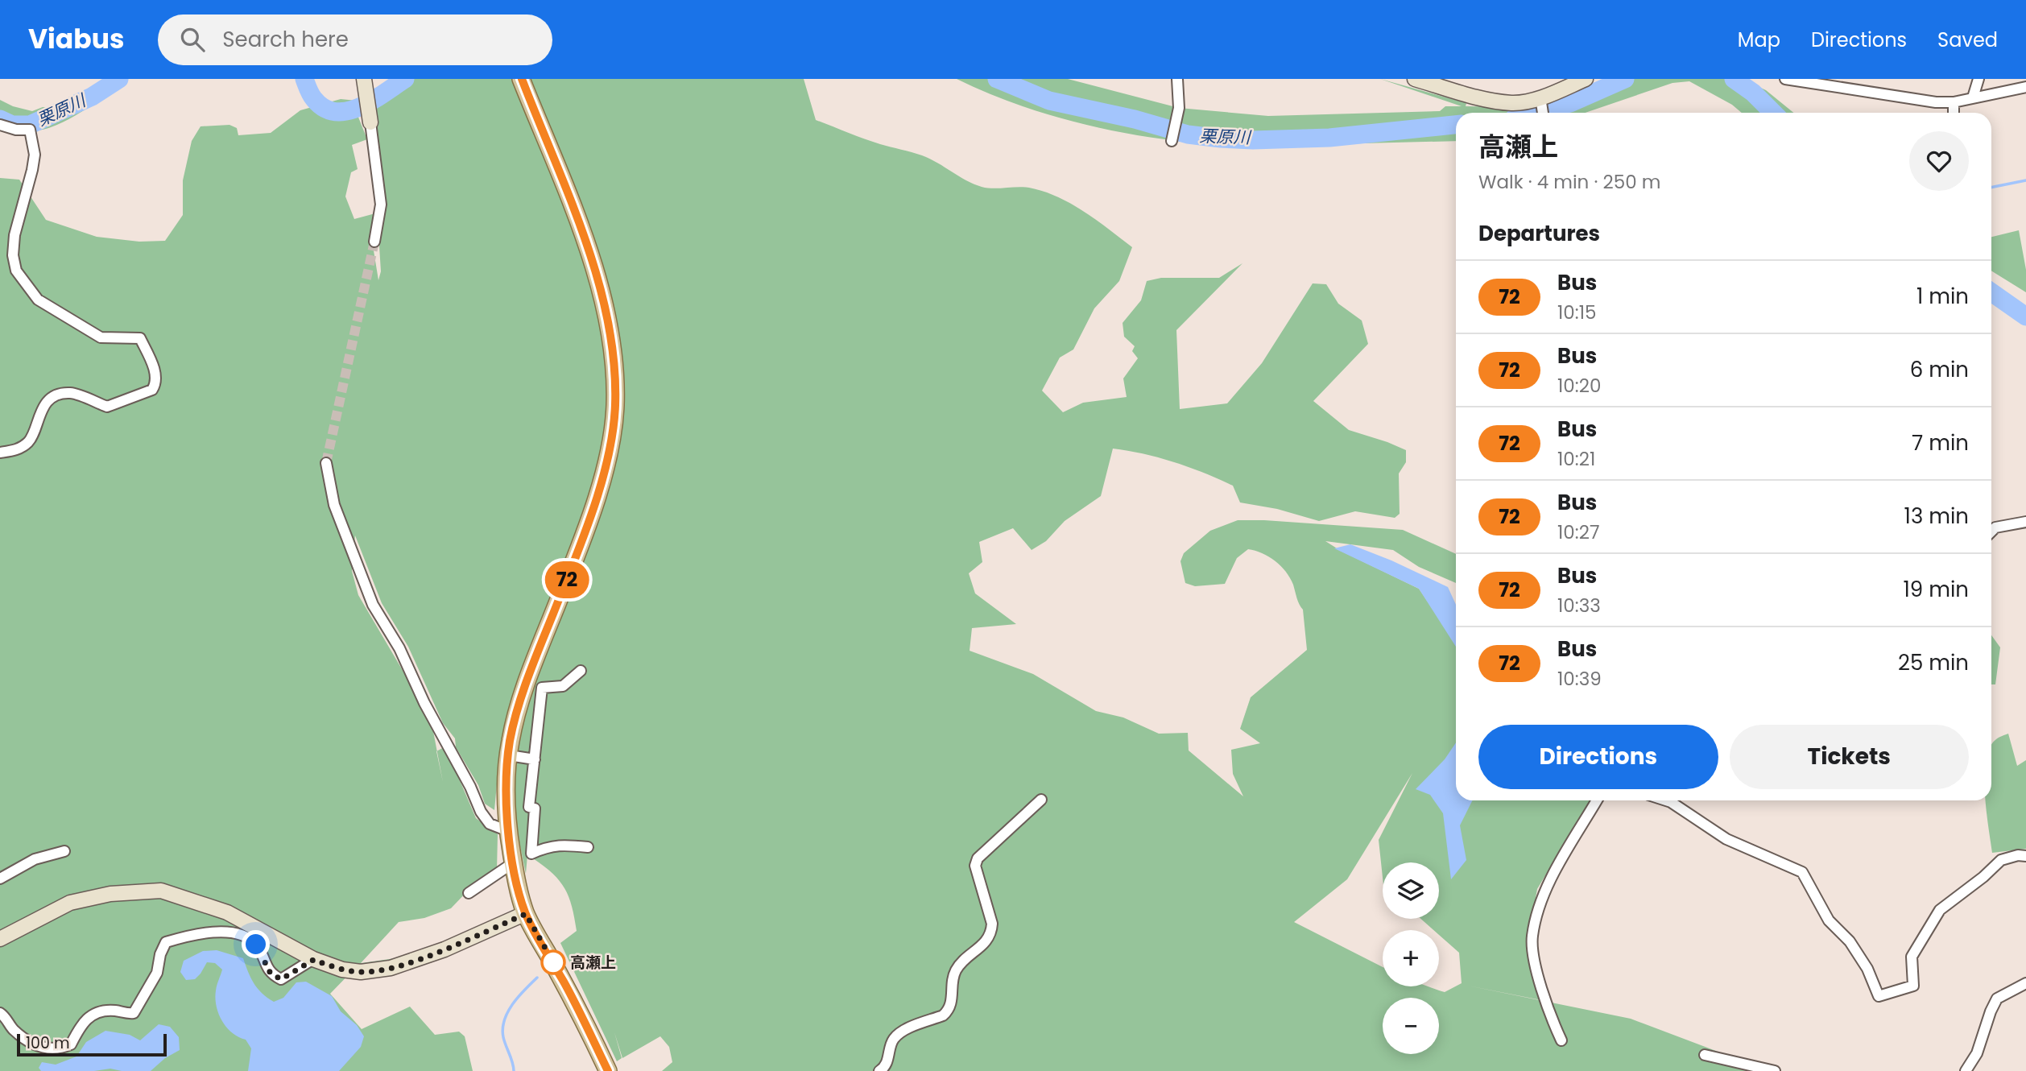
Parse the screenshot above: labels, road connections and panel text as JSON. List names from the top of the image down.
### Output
{
  "water": ["栗原川"],
  "places": ["高瀬上"],
  "lines": ["bus line 72"],
  "scale_bar": "100 m",
  "page": {
    "header": "Viabus",
    "search": "Search here",
    "nav": ["Map", "Directions", "Saved"],
    "on_map": "72",
    "heading": [
      ["高瀬上", "Walk · 4 min · 250 m"],
      "Departures"
    ],
    "list": [
      {
        "mark": "72",
        "name": "Bus",
        "note": "10:15",
        "value": "1 min"
      },
      {
        "mark": "72",
        "name": "Bus",
        "note": "10:20",
        "value": "6 min"
      },
      {
        "mark": "72",
        "name": "Bus",
        "note": "10:21",
        "value": "7 min"
      },
      {
        "mark": "72",
        "name": "Bus",
        "note": "10:27",
        "value": "13 min"
      },
      {
        "mark": "72",
        "name": "Bus",
        "note": "10:33",
        "value": "19 min"
      },
      {
        "mark": "72",
        "name": "Bus",
        "note": "10:39",
        "value": "25 min"
      }
    ],
    "buttons": ["Directions", "Tickets"],
    "map_buttons": ["+", "−"],
    "scale": "100 m"
  }
}
